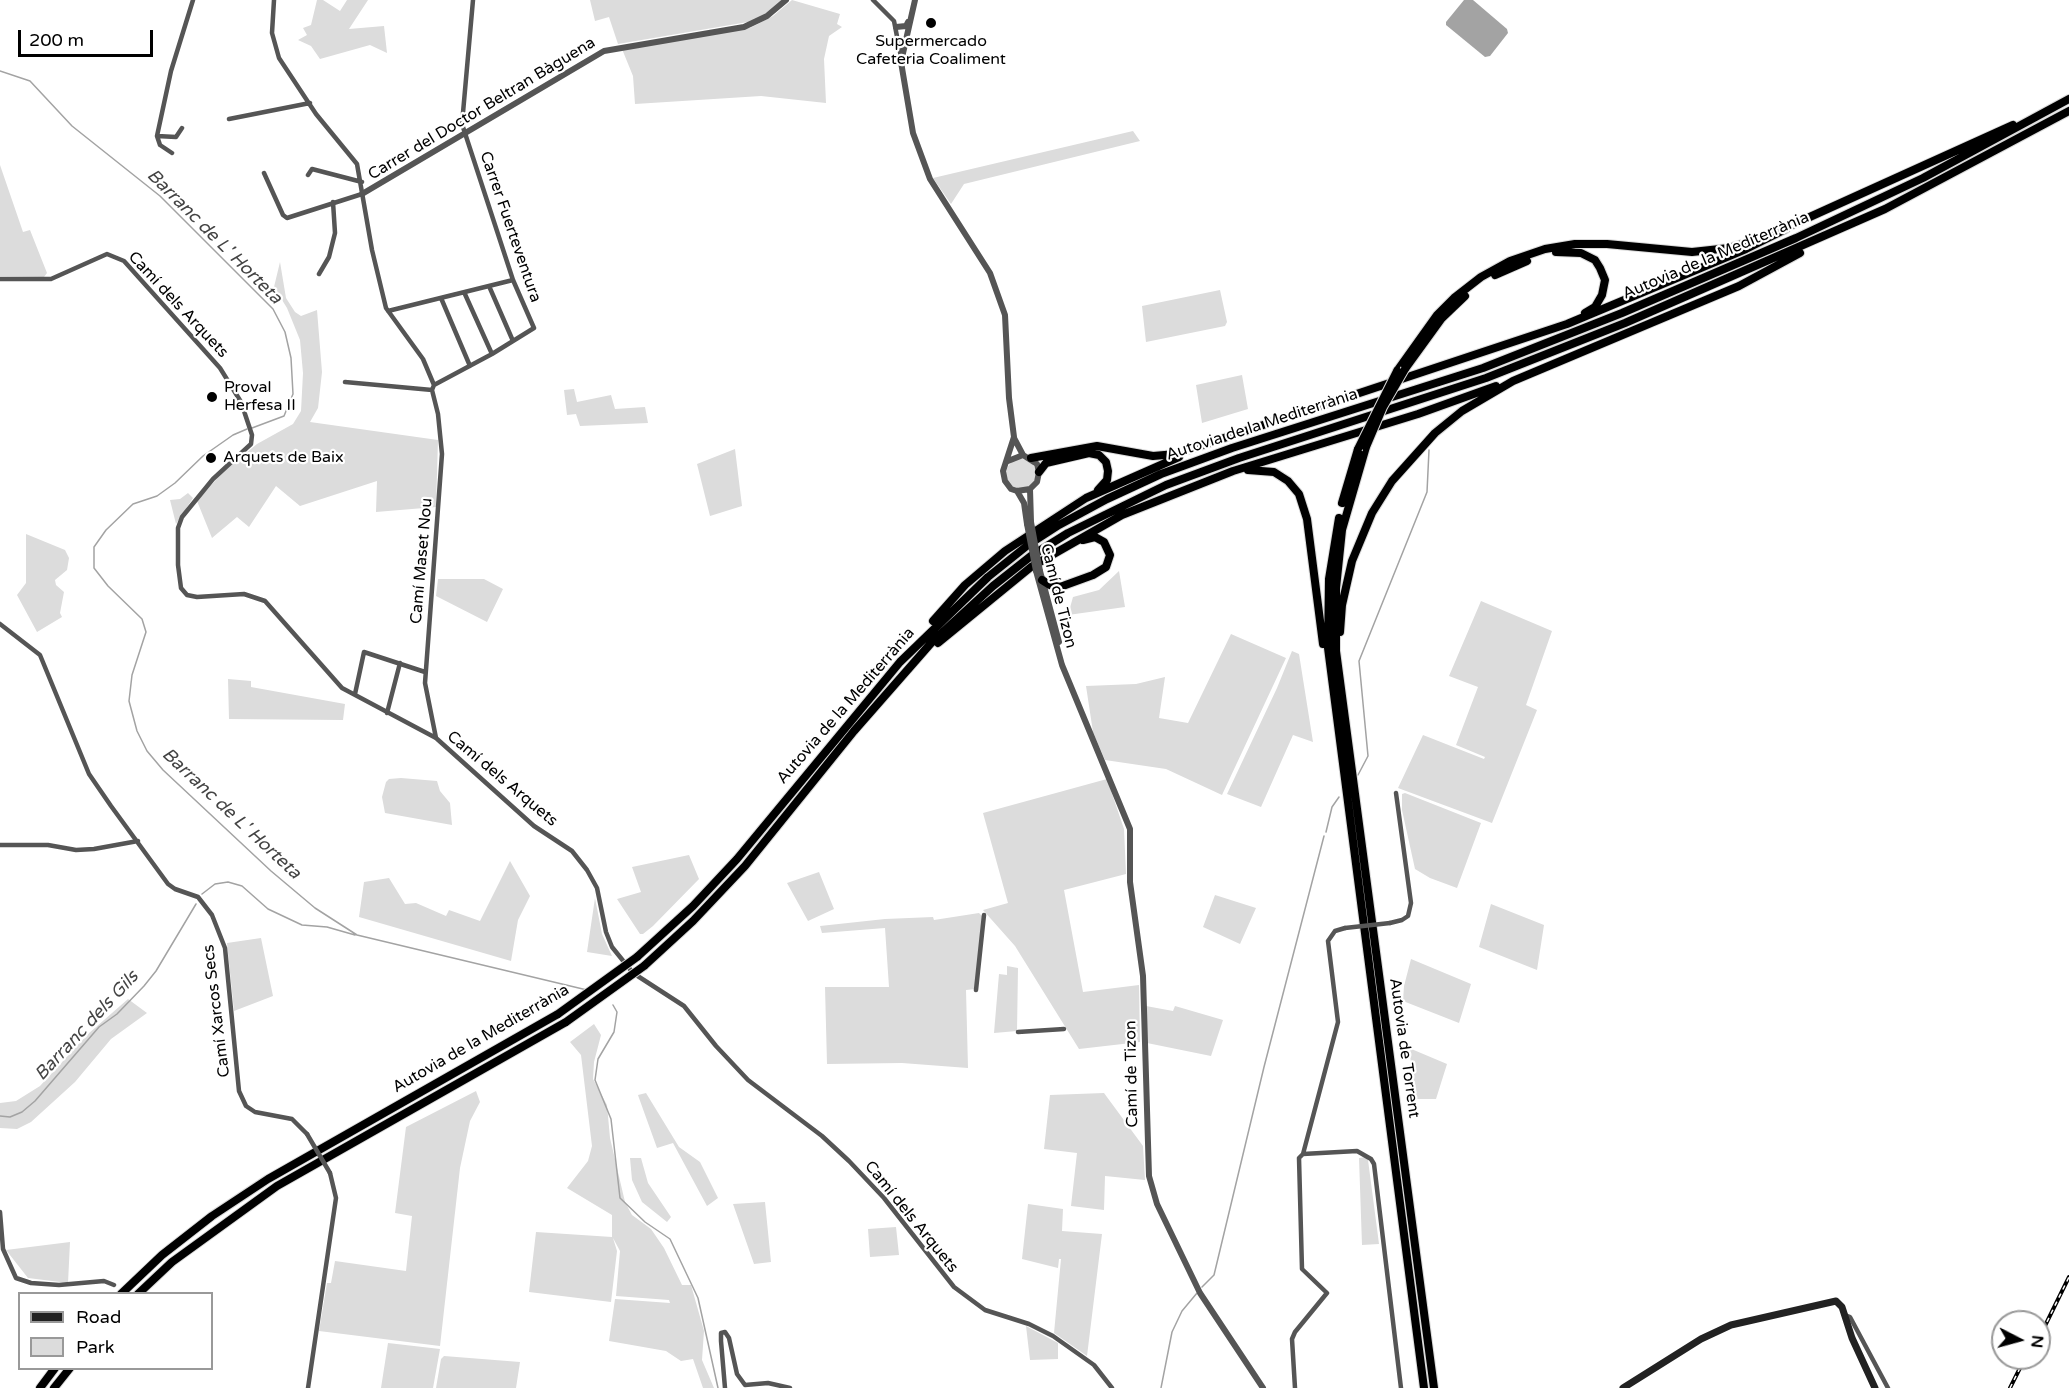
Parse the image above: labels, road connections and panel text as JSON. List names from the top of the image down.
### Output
{
  "streets": {
    "highway": ["Autovia de la Mediterrània", "Autovia de Torrent"],
    "street": [
      "Carrer del Doctor Beltran Bàguena",
      "Carrer Fuerteventura",
      "Camí dels Arquets",
      "Camí Maset Nou",
      "Camí de Tizon",
      "Camí Xarcos Secs"
    ]
  },
  "crossings": [
    ["Carrer del Doctor Beltran Bàguena", "Carrer Fuerteventura"],
    ["Camí dels Arquets", "Camí Maset Nou"]
  ],
  "water": ["Barranc de L' Horteta", "Barranc dels Gils"],
  "places": ["Supermercado Cafeteria Coaliment", "Proval Herfesa II", "Arquets de Baix"],
  "legend": ["Road", "Park"],
  "scale_bar": "200 m",
  "north": "right"
}
